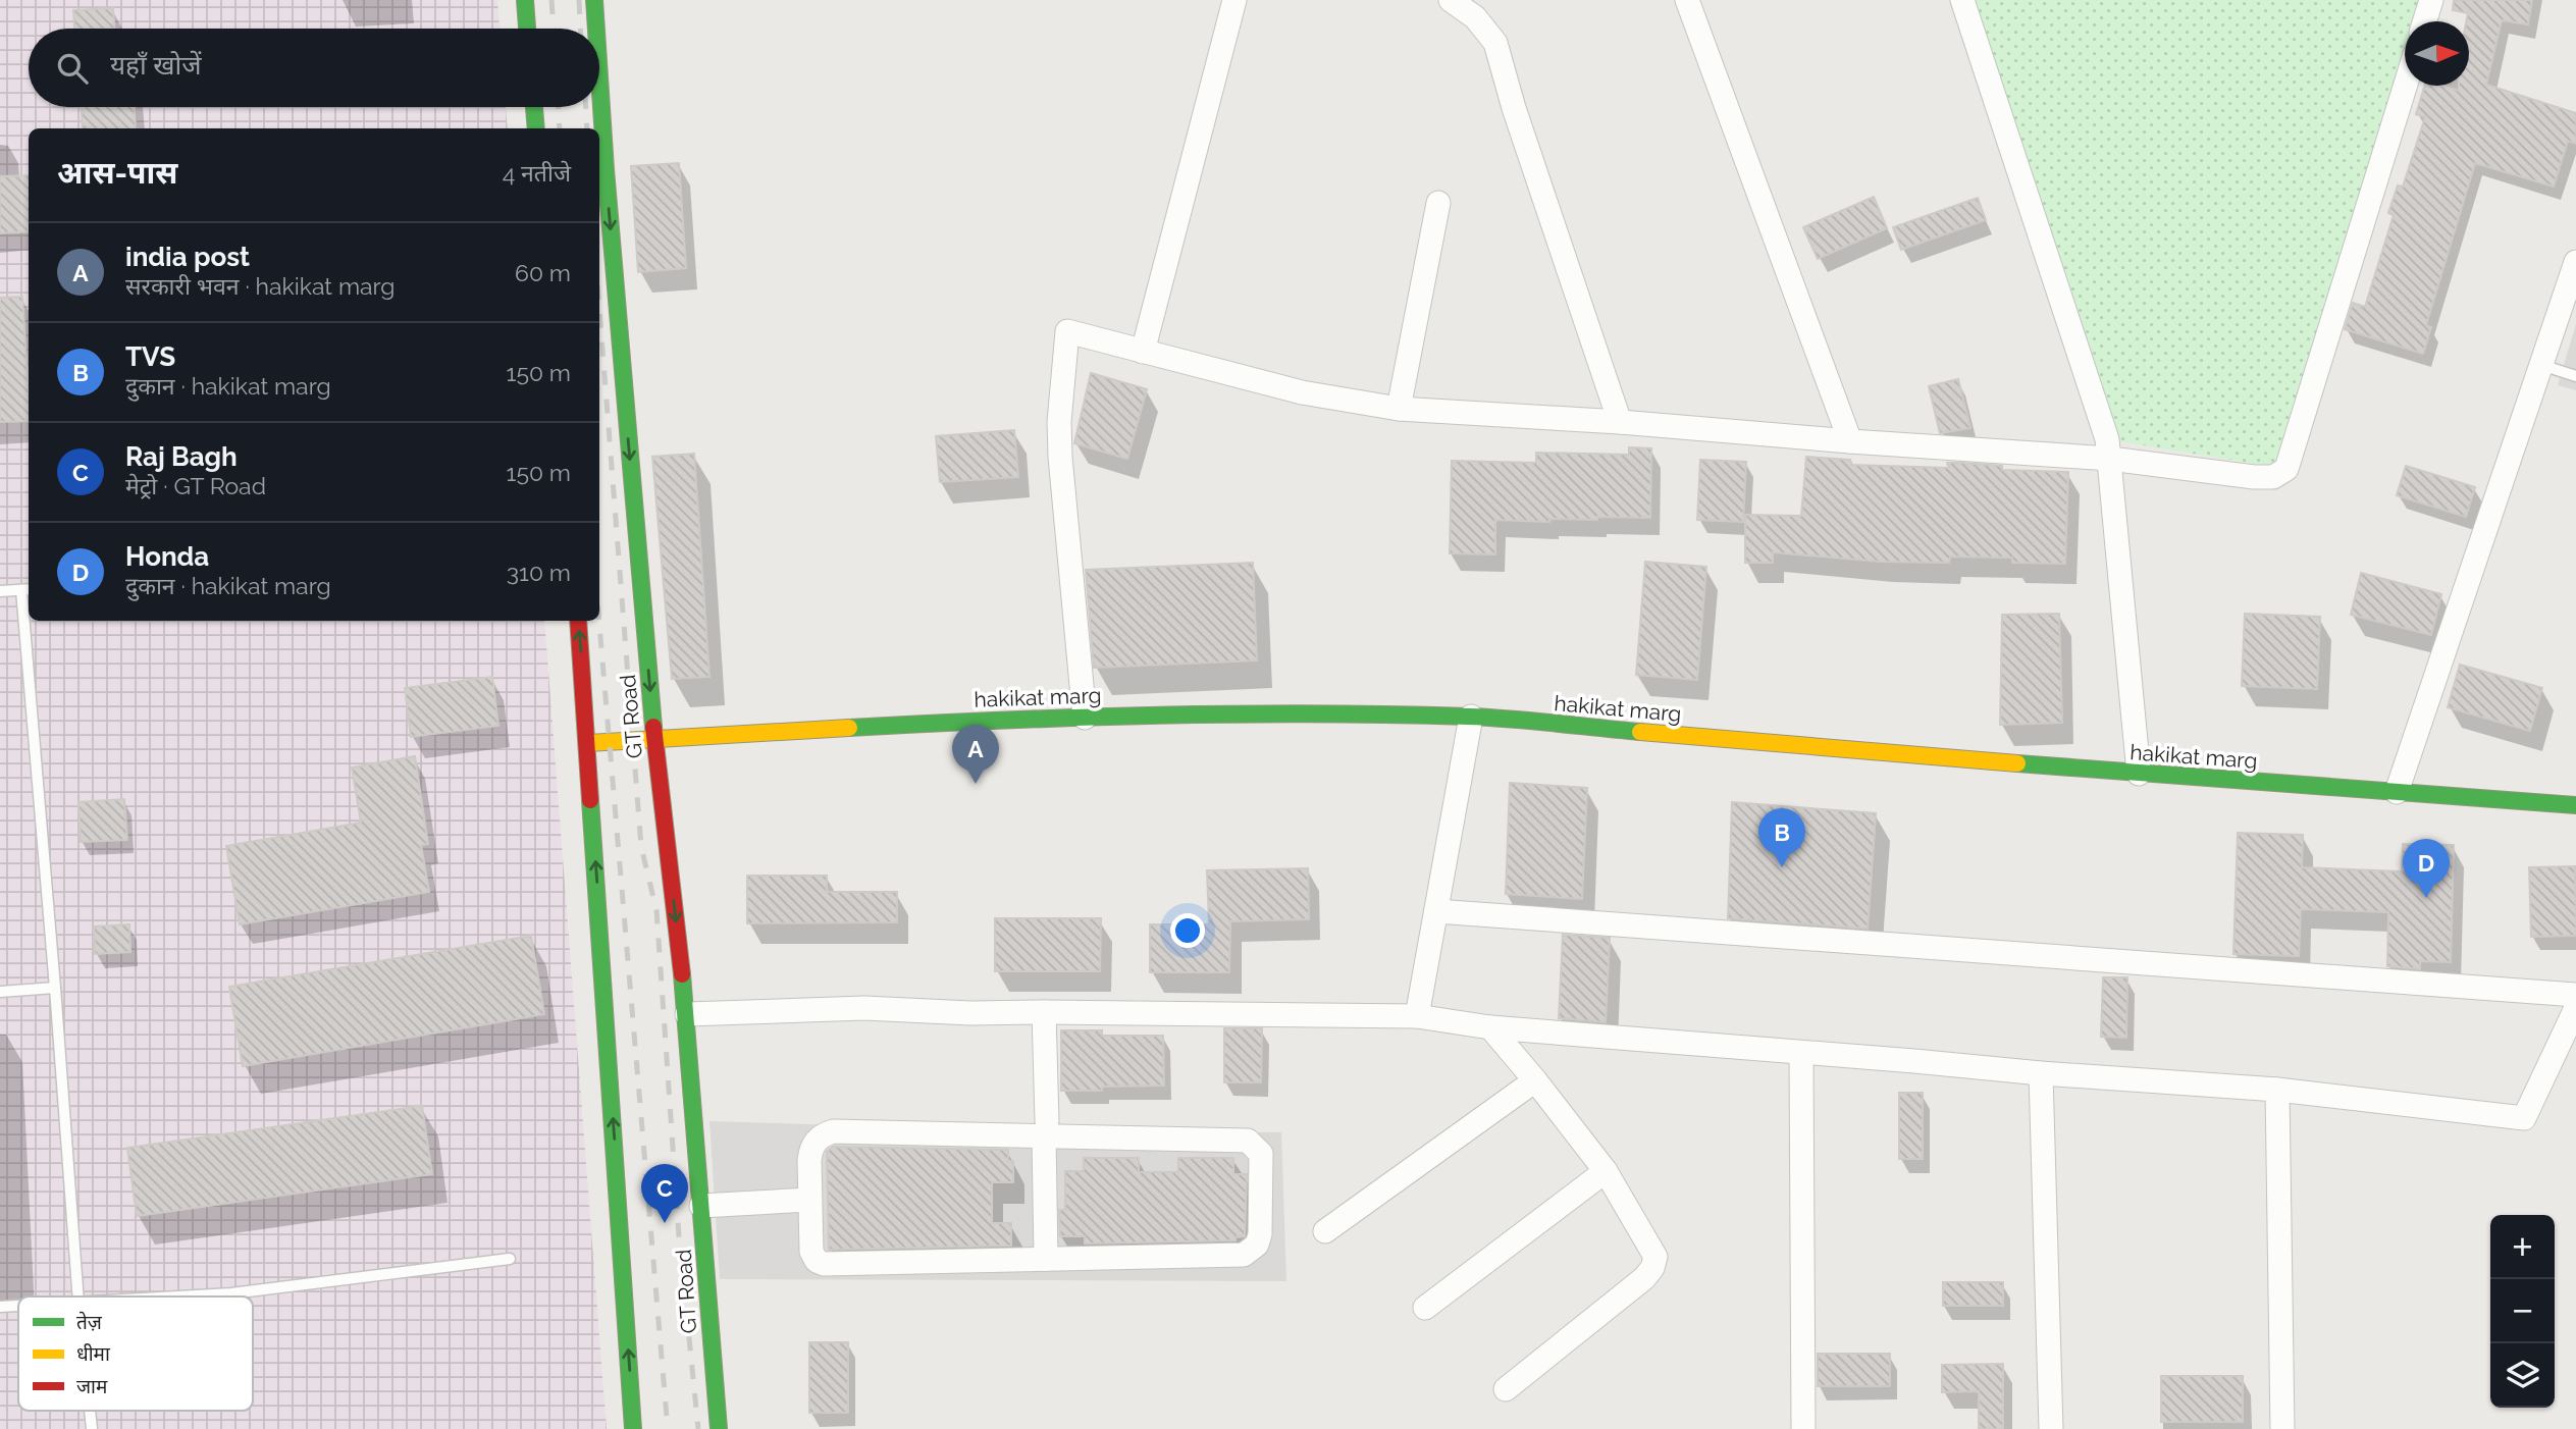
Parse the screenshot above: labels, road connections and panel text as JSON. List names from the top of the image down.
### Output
{
  "streets": {
    "main road": ["hakikat marg", "GT Road"]
  },
  "crossings": [
    ["hakikat marg", "GT Road"]
  ],
  "legend": ["तेज़", "धीमा", "जाम"],
  "north": "right",
  "page": {
    "search": "यहाँ खोजें",
    "heading": ["आस-पास", "4 नतीजे"],
    "list": [
      {
        "mark": "A",
        "name": "india post",
        "note": "सरकारी भवन · hakikat marg",
        "value": "60 m"
      },
      {
        "mark": "B",
        "name": "TVS",
        "note": "दुकान · hakikat marg",
        "value": "150 m"
      },
      {
        "mark": "C",
        "name": "Raj Bagh",
        "note": "मेट्रो · GT Road",
        "value": "150 m"
      },
      {
        "mark": "D",
        "name": "Honda",
        "note": "दुकान · hakikat marg",
        "value": "310 m"
      }
    ],
    "pins": [
      "A",
      "B",
      "D",
      "C"
    ],
    "map_buttons": ["+", "−"]
  }
}
